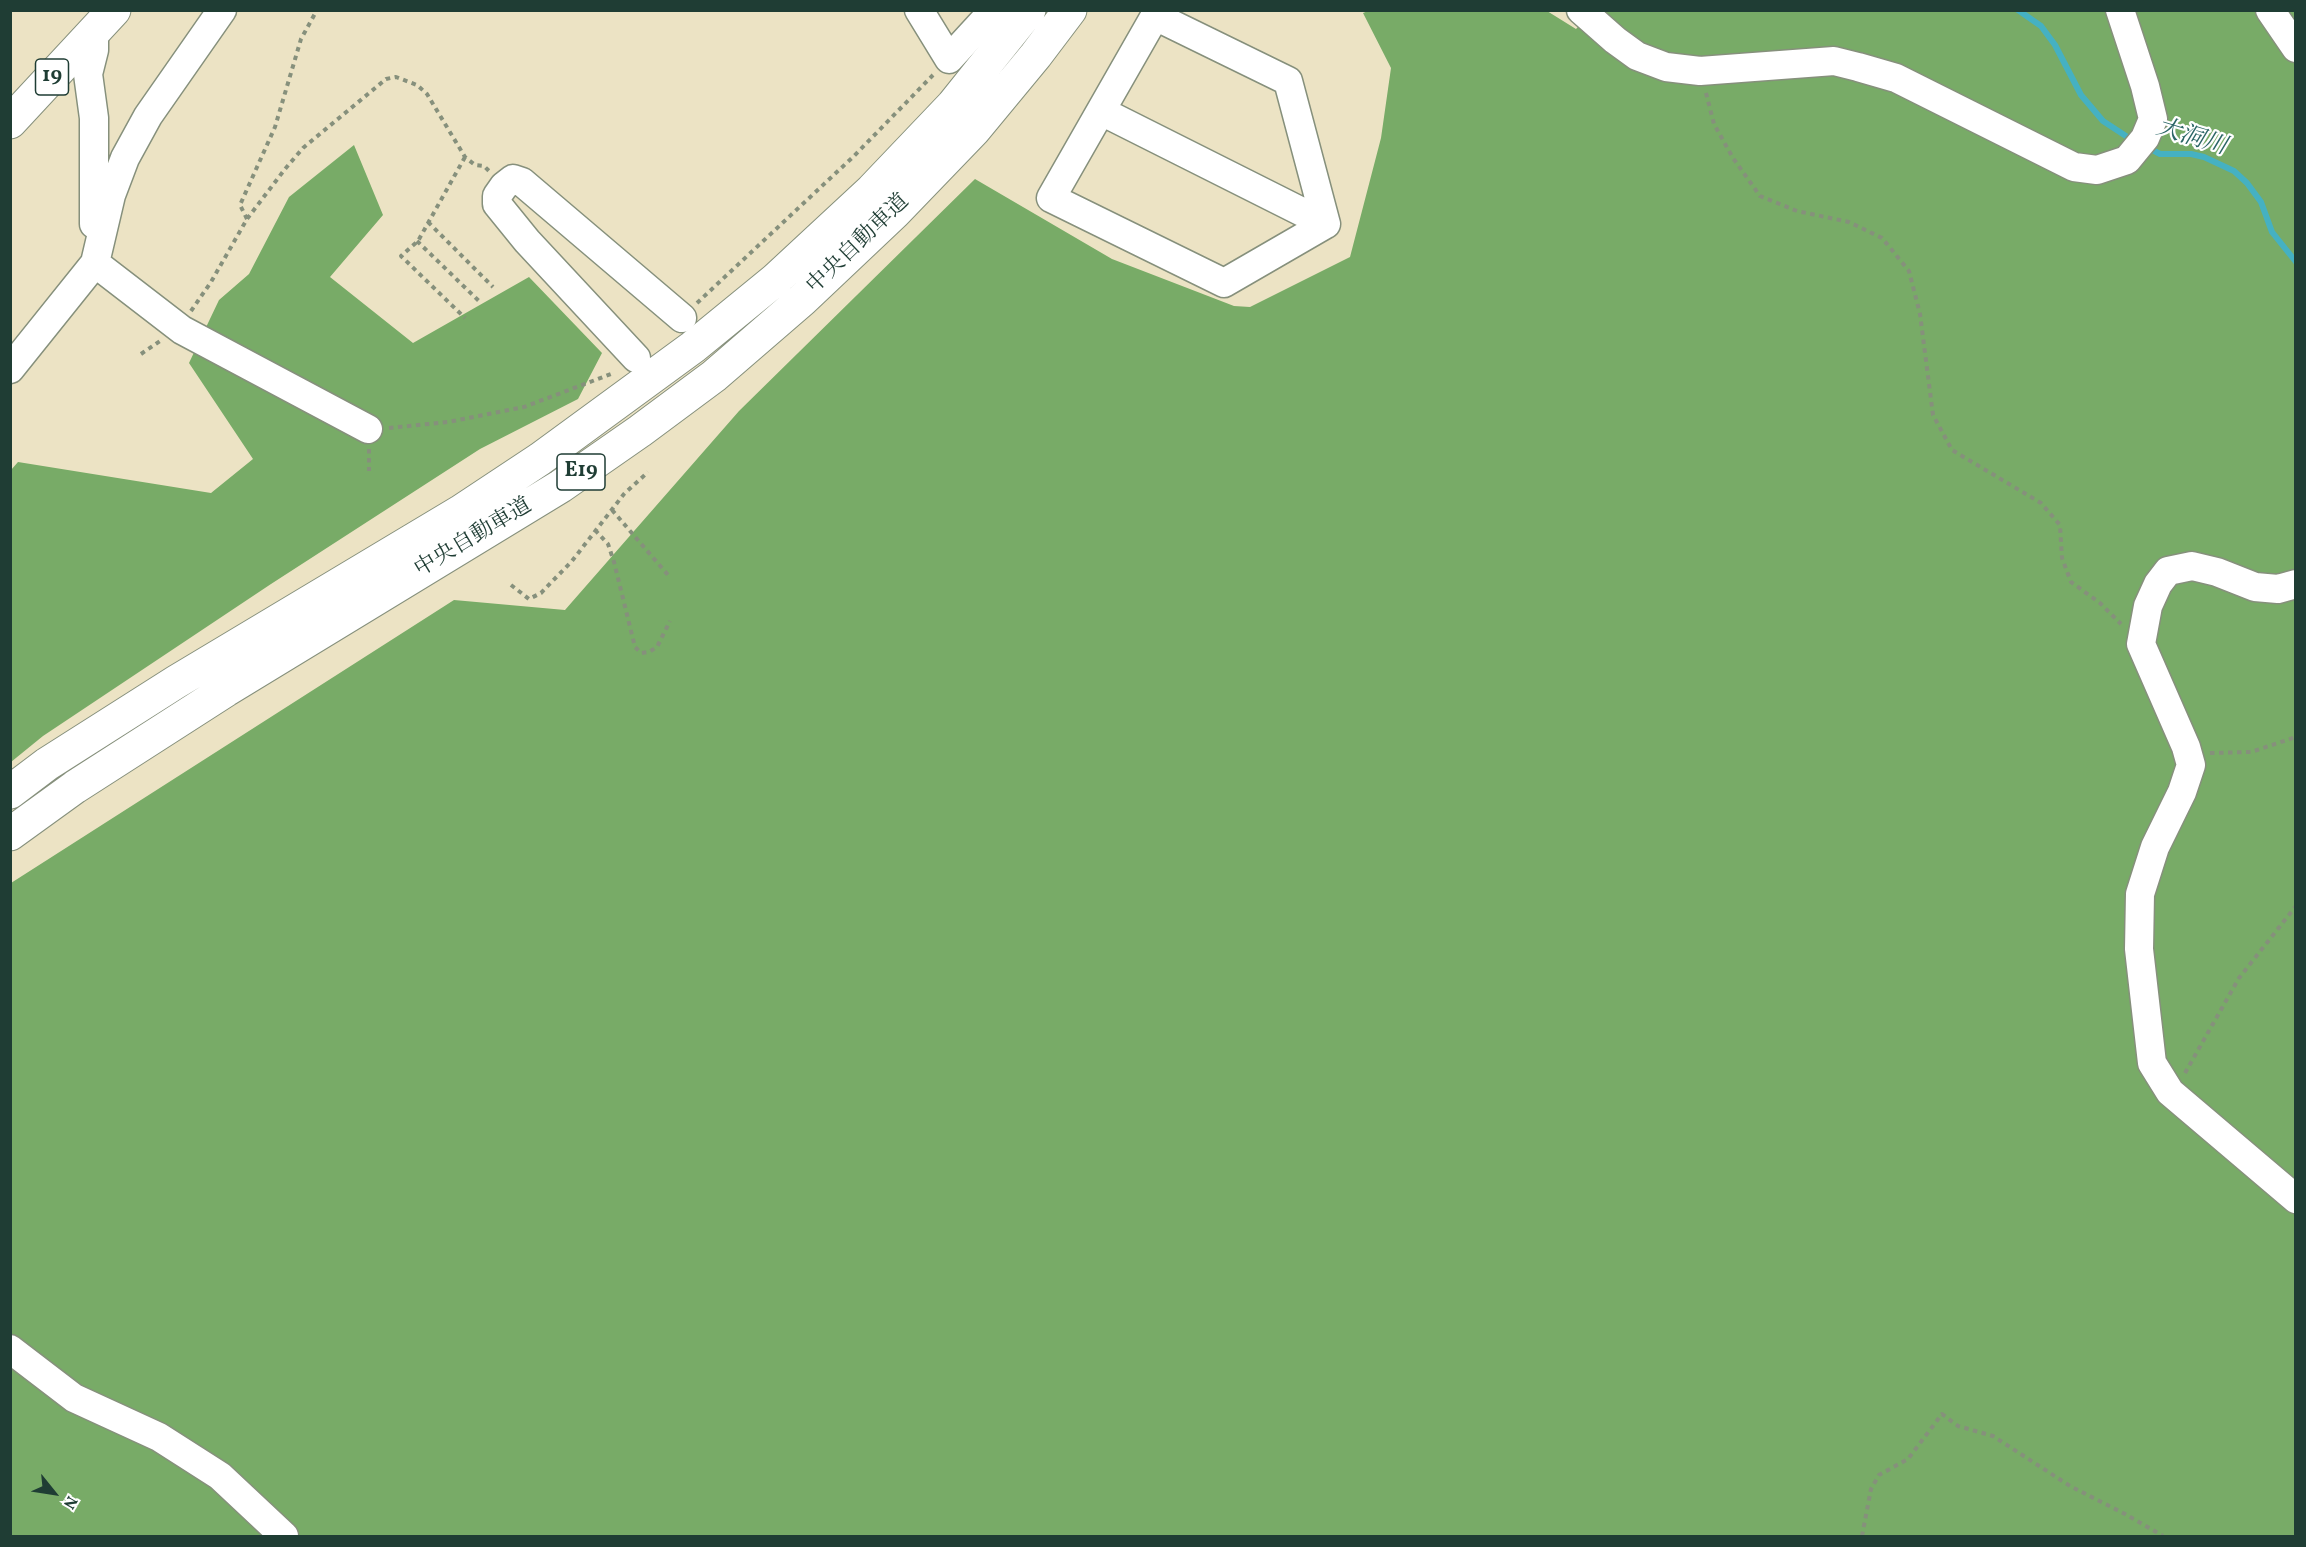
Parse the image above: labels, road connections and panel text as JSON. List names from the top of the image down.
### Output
{
  "streets": {
    "highway": ["19", "中央自動車道", "E19"]
  },
  "water": ["大洞川"],
  "north": "bottom right"
}
